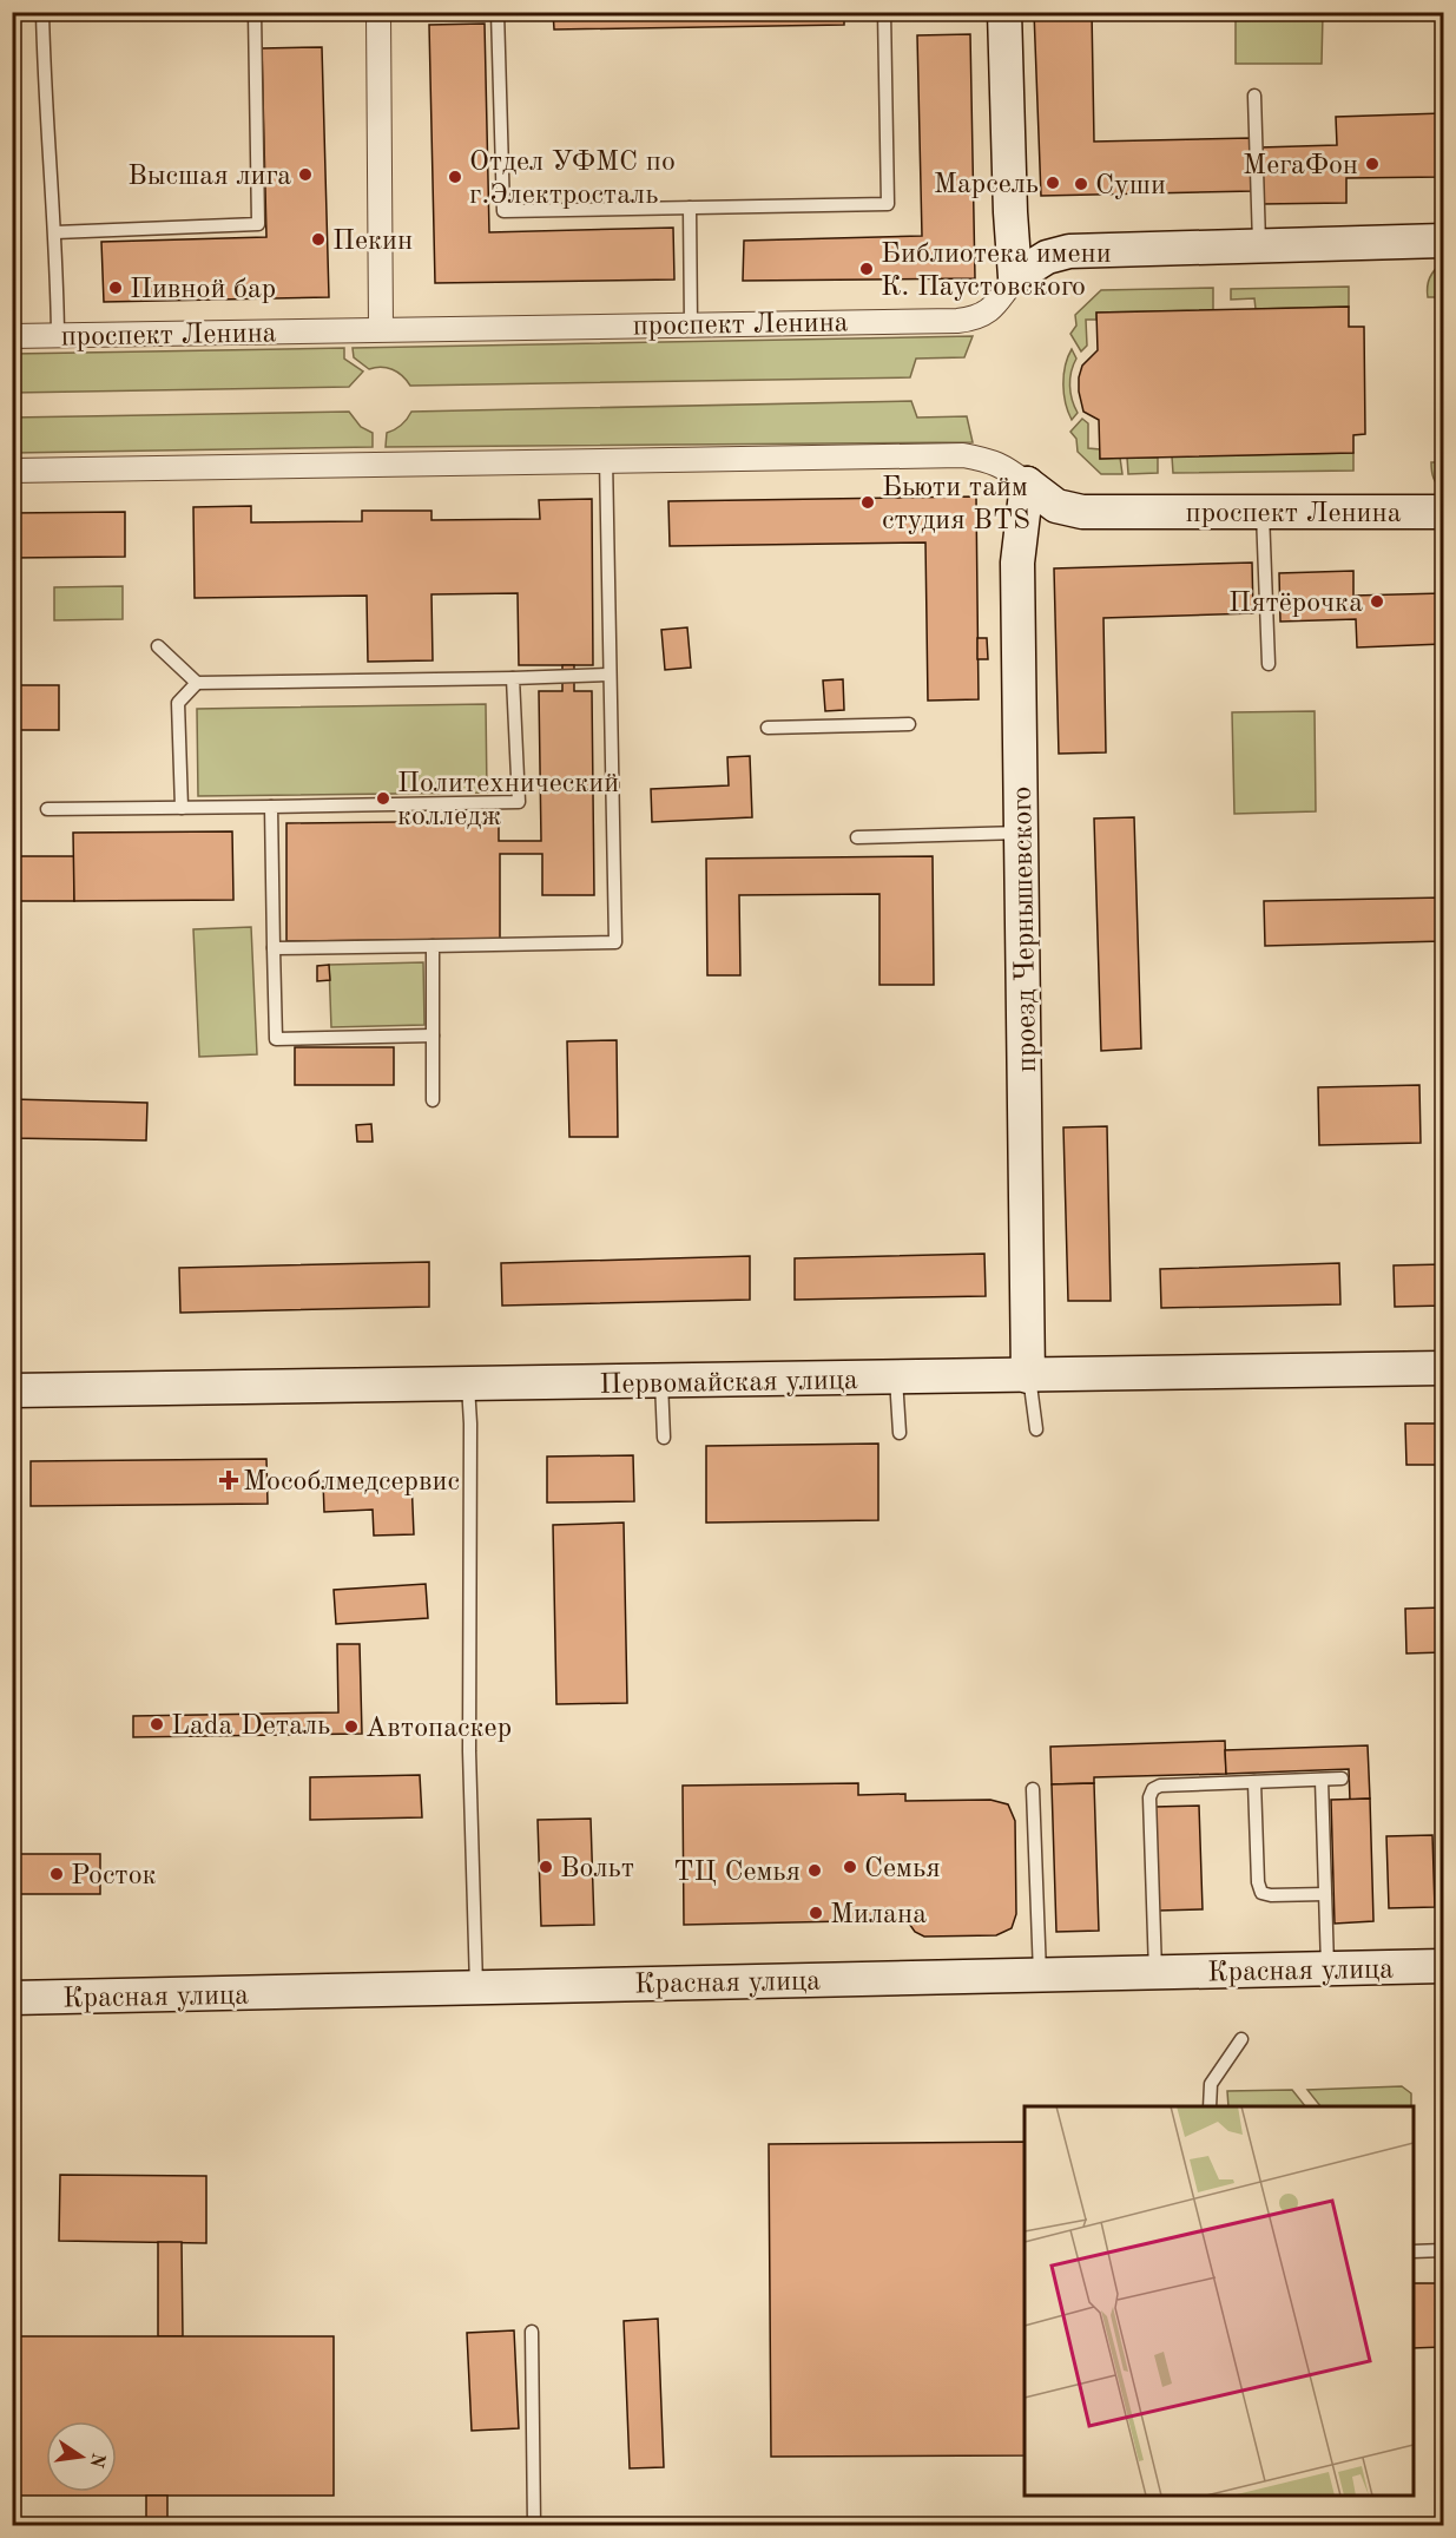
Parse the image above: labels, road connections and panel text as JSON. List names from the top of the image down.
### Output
{
  "streets": {
    "street": [
      "проспект Ленина",
      "проезд Чернышевского",
      "Первомайская улица",
      "Красная улица"
    ]
  },
  "crossings": [
    ["проспект Ленина", "проезд Чернышевского"],
    ["проезд Чернышевского", "Первомайская улица"]
  ],
  "places": {
    "other": [
      "МегаФон",
      "Высшая лига",
      "Отдел УФМС по г.Электросталь",
      "Марсель",
      "Суши",
      "Пекин",
      "Библиотека имени К. Паустовского",
      "Пивной бар",
      "Бьюти тайм студия BTS",
      "Пятёрочка",
      "Политехнический колледж",
      "Lada Dеталь",
      "Автопаскер",
      "Вольт",
      "Семья",
      "ТЦ Семья",
      "Росток",
      "Милана"
    ],
    "health": ["Мособлмедсервис"]
  },
  "north": "right"
}
